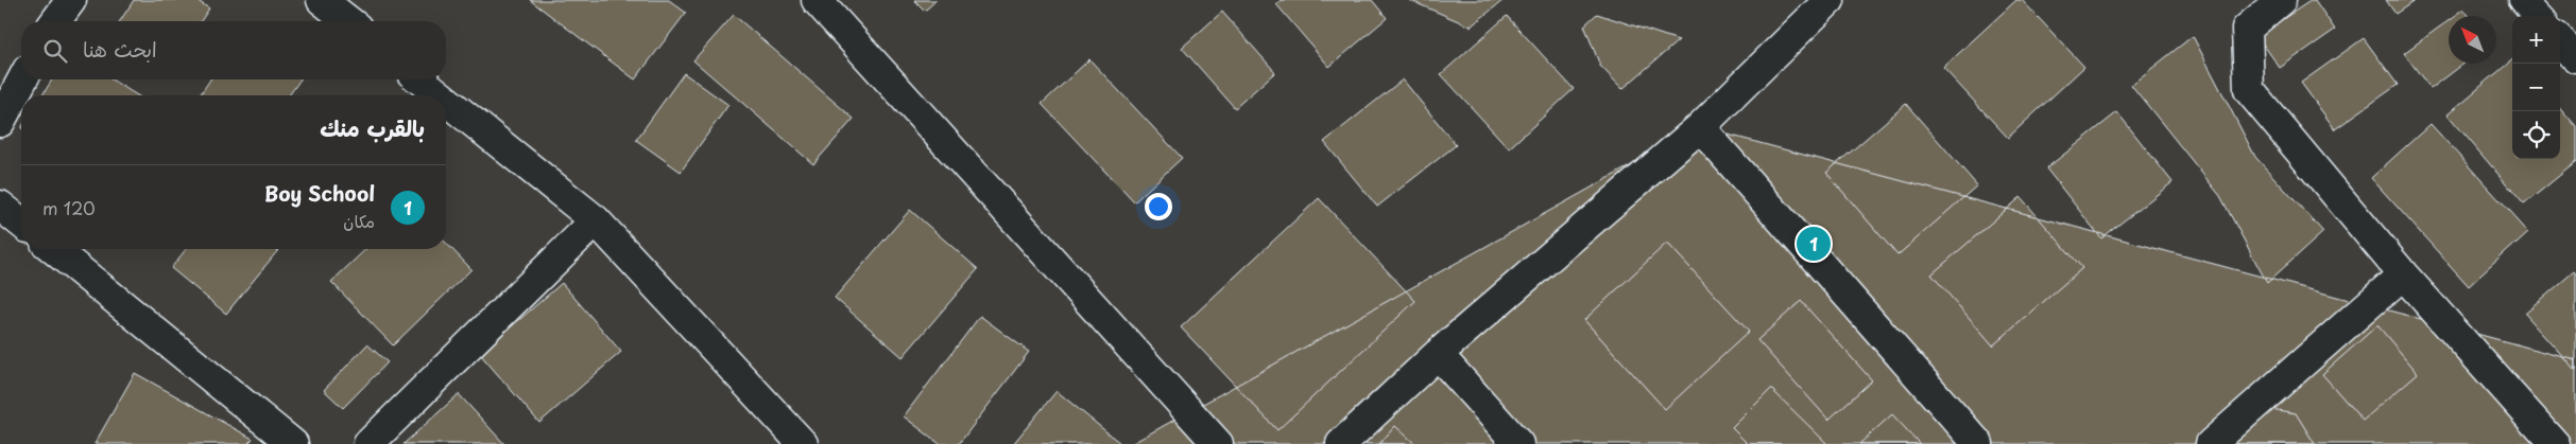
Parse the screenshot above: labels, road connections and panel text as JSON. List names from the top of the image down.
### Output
{
  "north": "top left",
  "page": {
    "map_buttons": ["+", "−"],
    "search": "ابحث هنا",
    "heading": "بالقرب منك",
    "list": [
      {
        "mark": "1",
        "name": "Boy School",
        "note": "مكان",
        "value": "120 m"
      }
    ],
    "pins": "1"
  }
}
